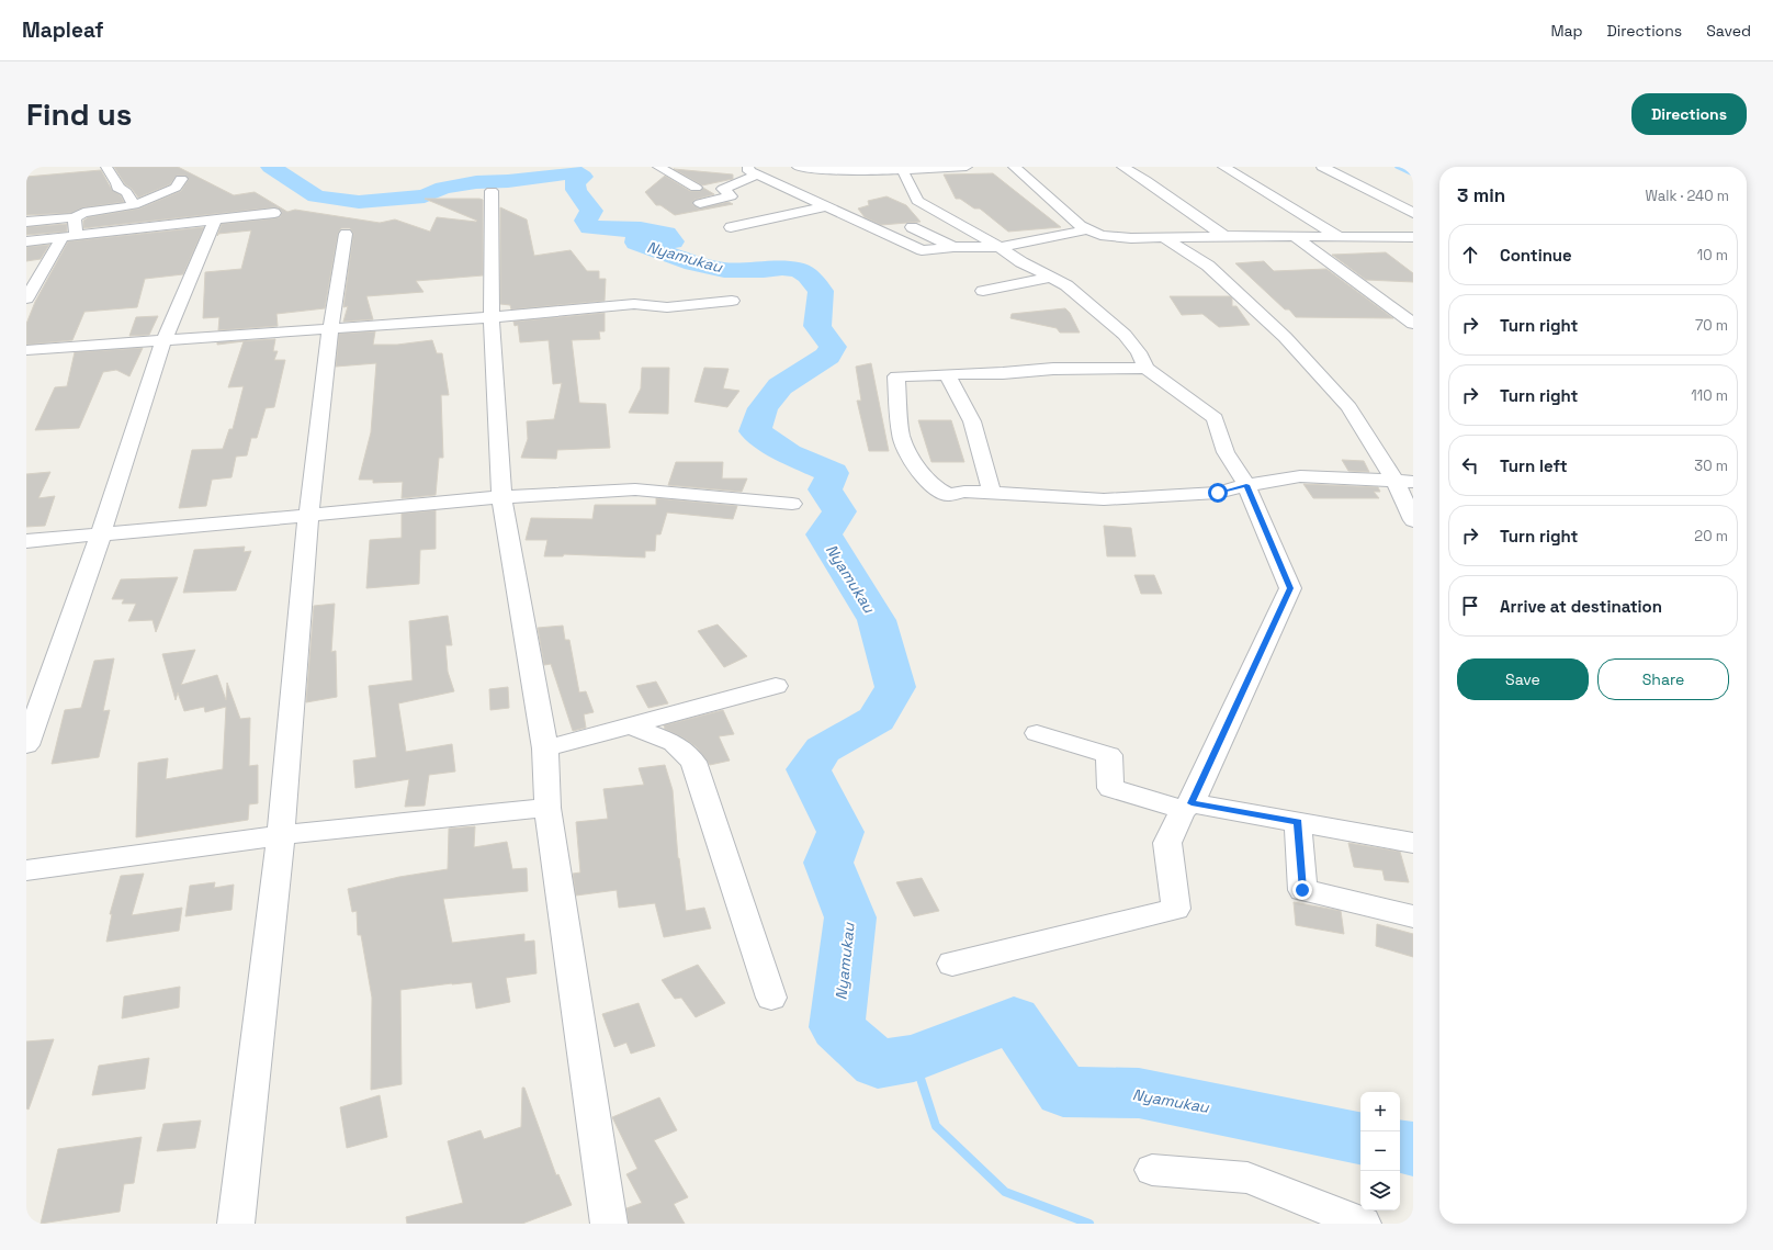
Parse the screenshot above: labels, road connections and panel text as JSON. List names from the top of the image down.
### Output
{
  "water": ["Nyamukau"],
  "page": {
    "header": "Mapleaf",
    "nav": ["Map", "Directions", "Saved"],
    "buttons": [
      "Directions",
      ["Save", "Share"]
    ],
    "title": "Find us",
    "heading": ["3 min", "Walk · 240 m"],
    "list": [
      ["Continue", "10 m"],
      ["Turn right", "70 m"],
      ["Turn right", "110 m"],
      ["Turn left", "30 m"],
      ["Turn right", "20 m"],
      "Arrive at destination"
    ],
    "map_buttons": ["+", "−"]
  }
}
